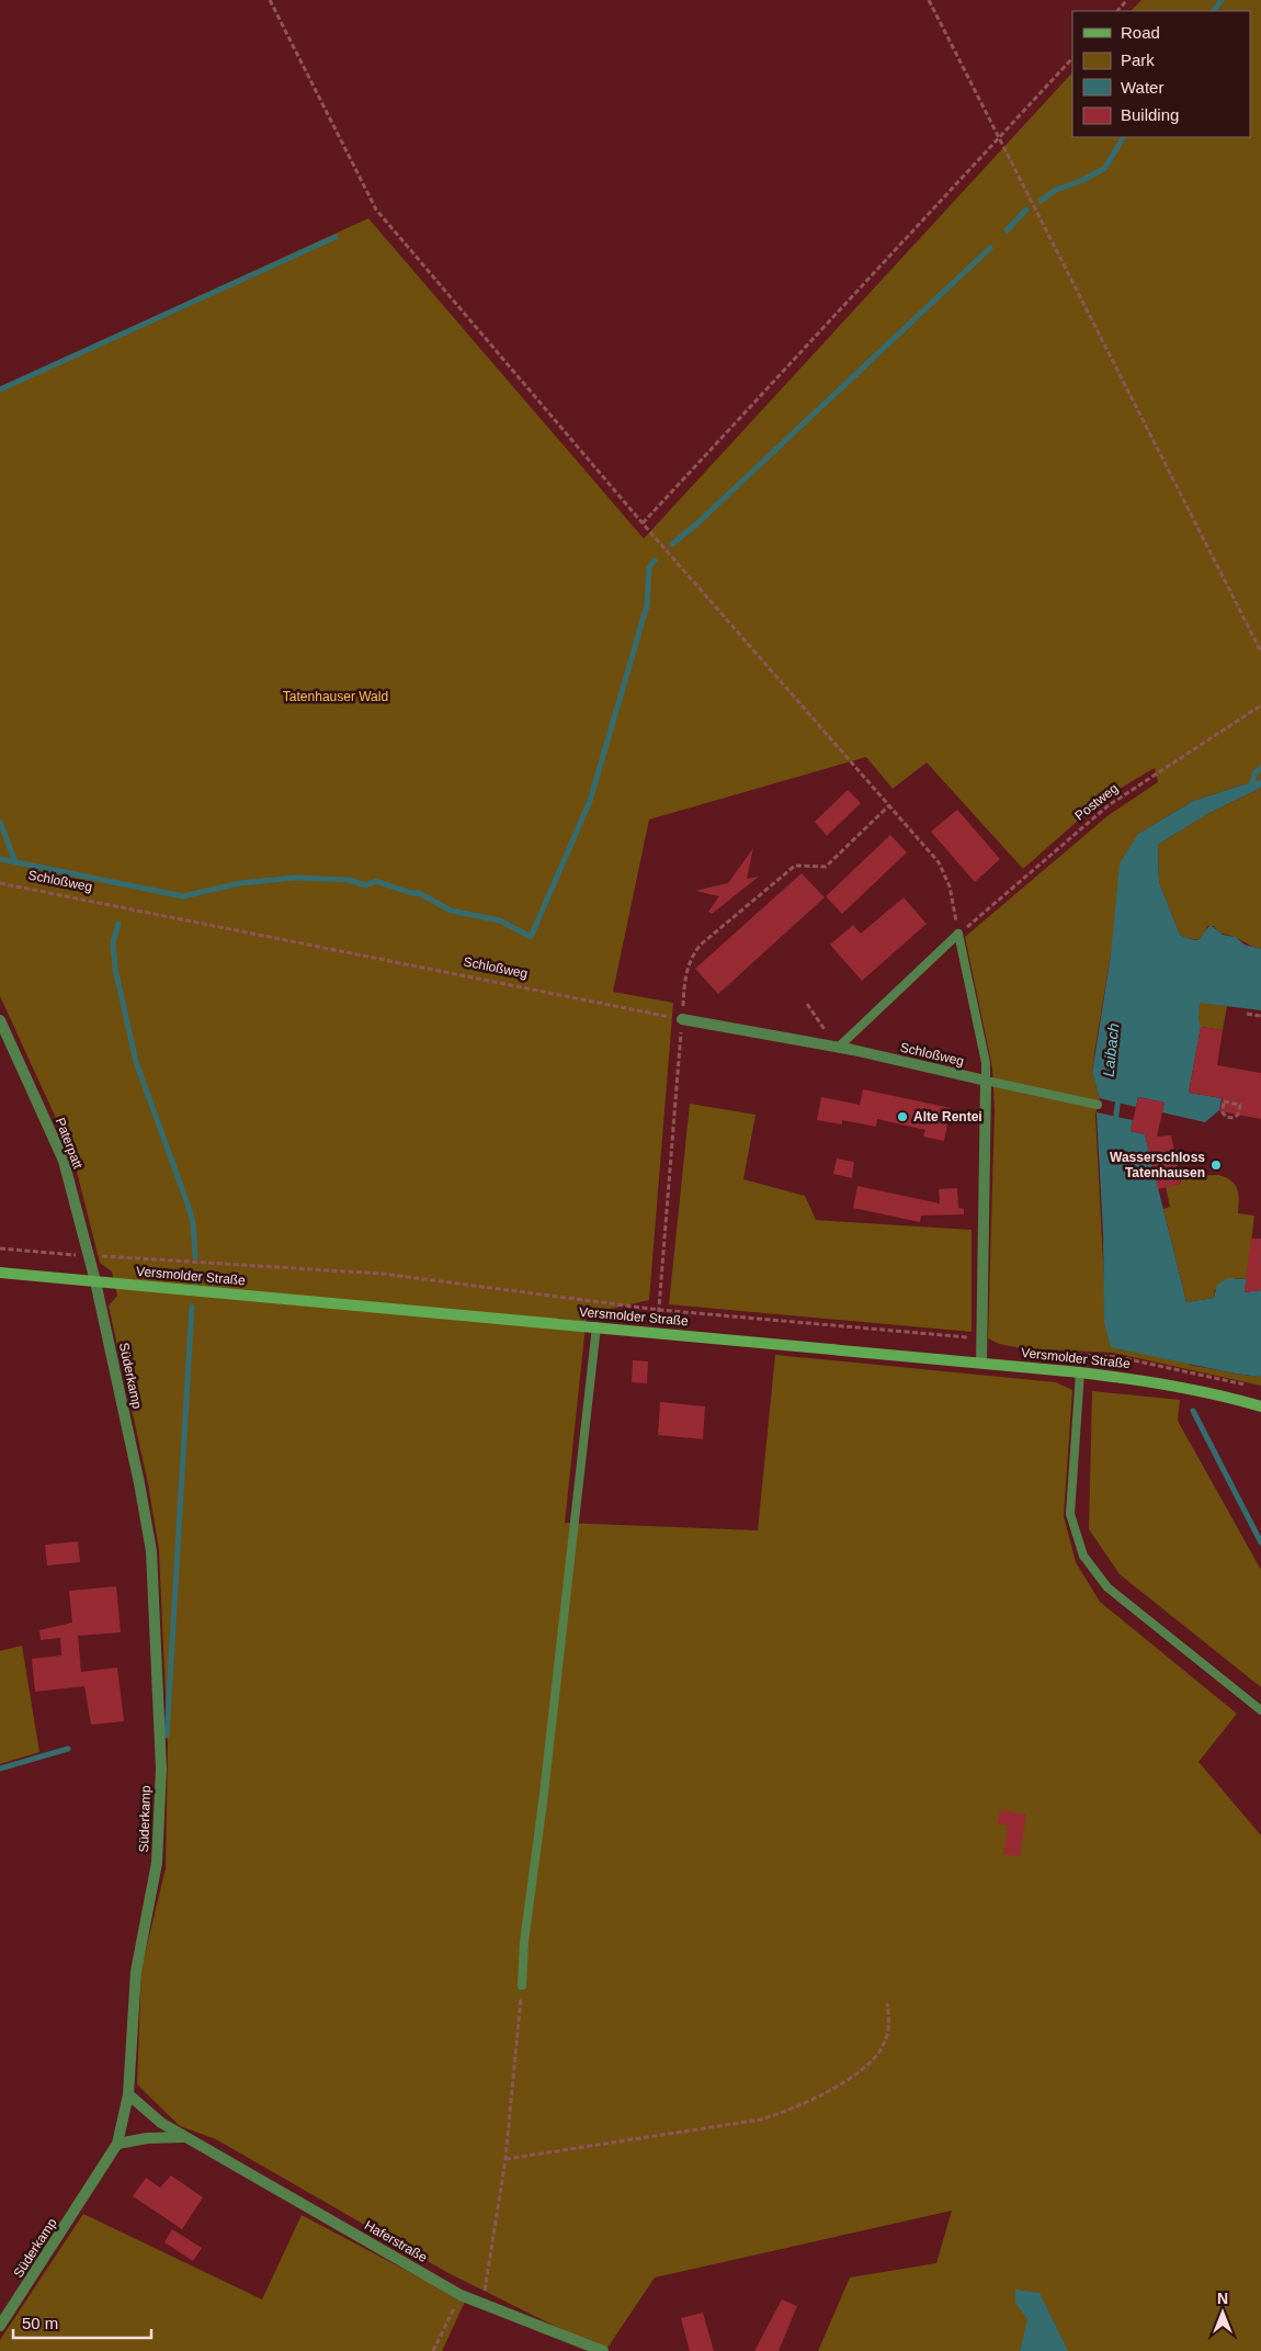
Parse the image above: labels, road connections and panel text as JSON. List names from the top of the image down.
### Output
{
  "streets": {
    "main road": ["Versmolder Straße"],
    "street": [
      "Schloßweg",
      "Paterpatt",
      "Süderkamp",
      "Haferstraße"
    ],
    "path": ["Postweg"]
  },
  "crossings": [
    ["Paterpatt", "Versmolder Straße"],
    ["Paterpatt", "Süderkamp"],
    ["Versmolder Straße", "Süderkamp"],
    ["Süderkamp", "Haferstraße"]
  ],
  "water": ["Laibach"],
  "parks": ["Tatenhauser Wald"],
  "places": ["Alte Rentei", "Wasserschloss Tatenhausen"],
  "legend": [
    "Road",
    "Park",
    "Water",
    "Building"
  ],
  "scale_bar": "50 m",
  "north": "top"
}
